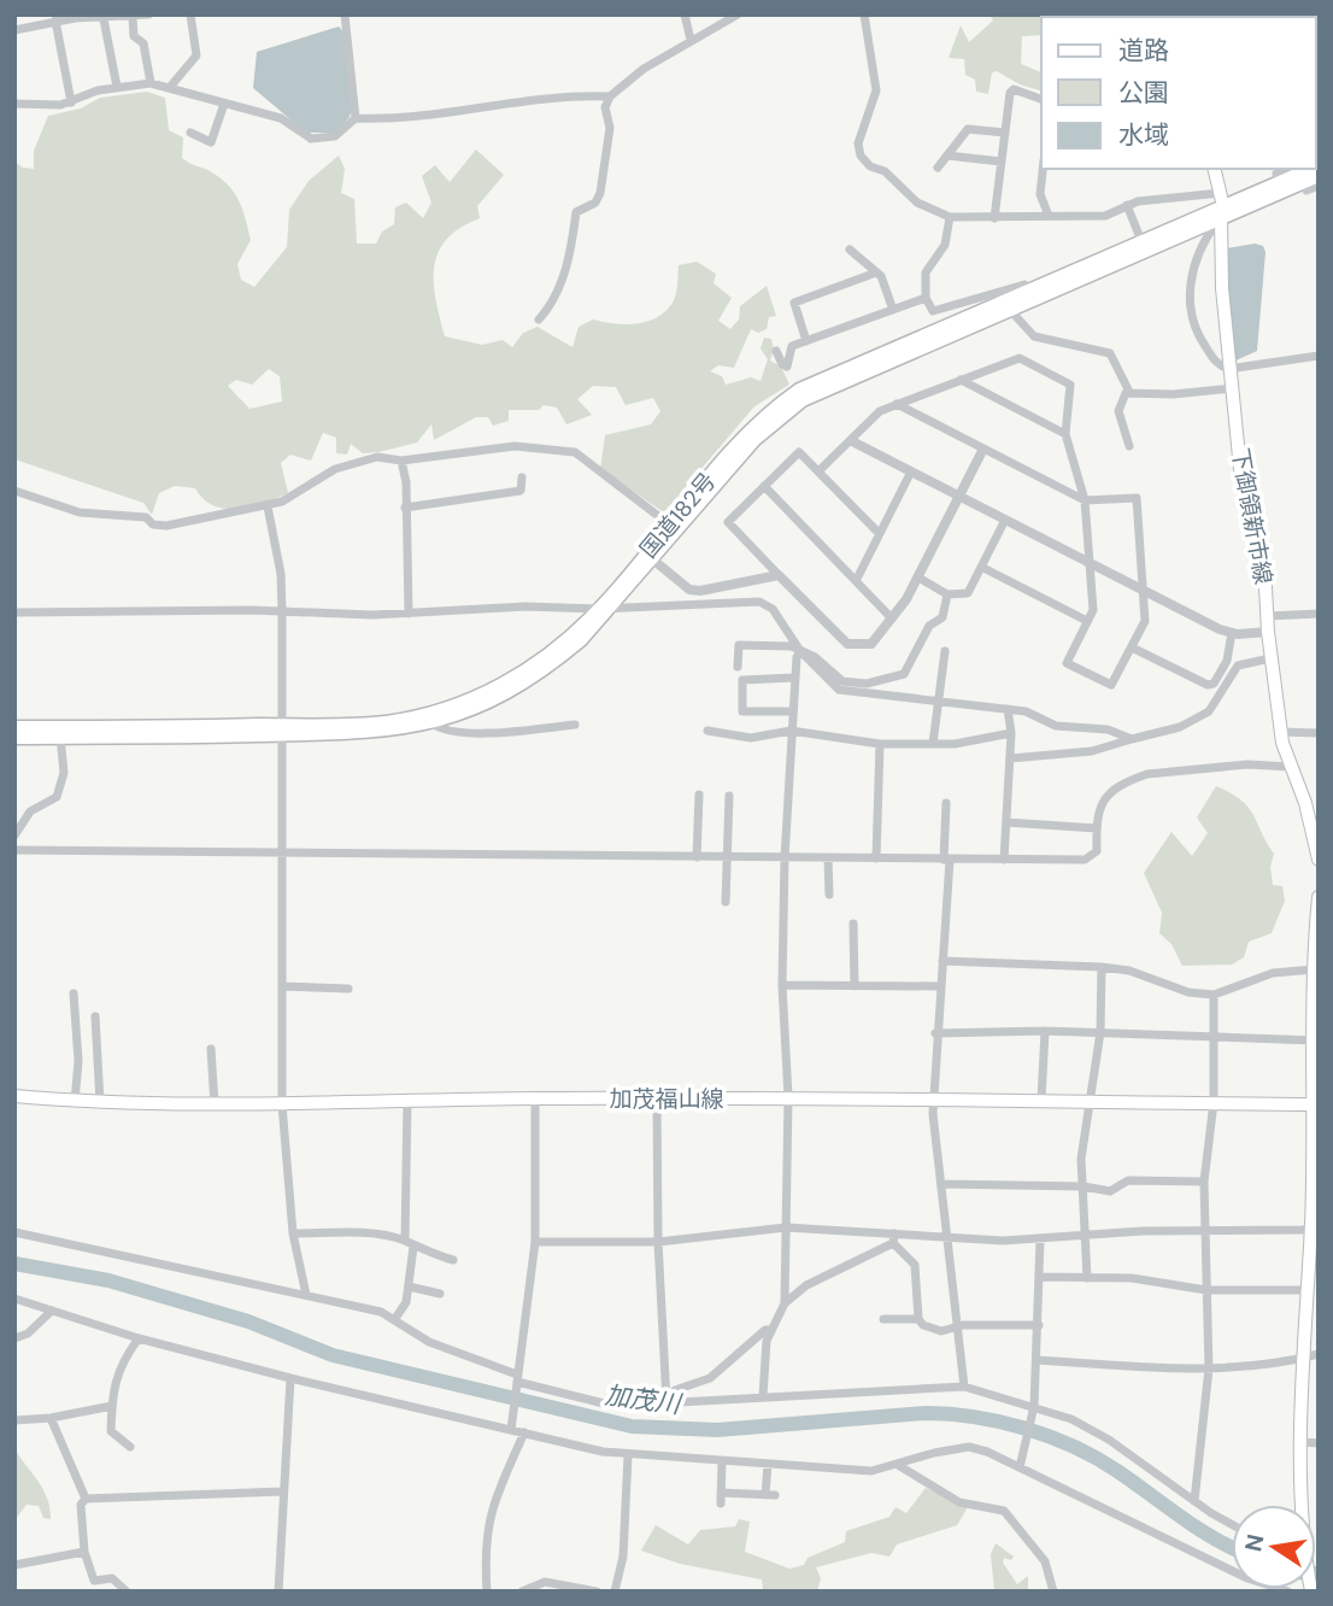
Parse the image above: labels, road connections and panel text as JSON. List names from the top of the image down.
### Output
{
  "streets": {
    "highway": ["国道182号"],
    "main road": ["下御領新市線", "加茂福山線"]
  },
  "crossings": [
    ["国道182号", "下御領新市線"]
  ],
  "water": ["加茂川"],
  "legend": ["道路", "公園", "水域"],
  "north": "left"
}
